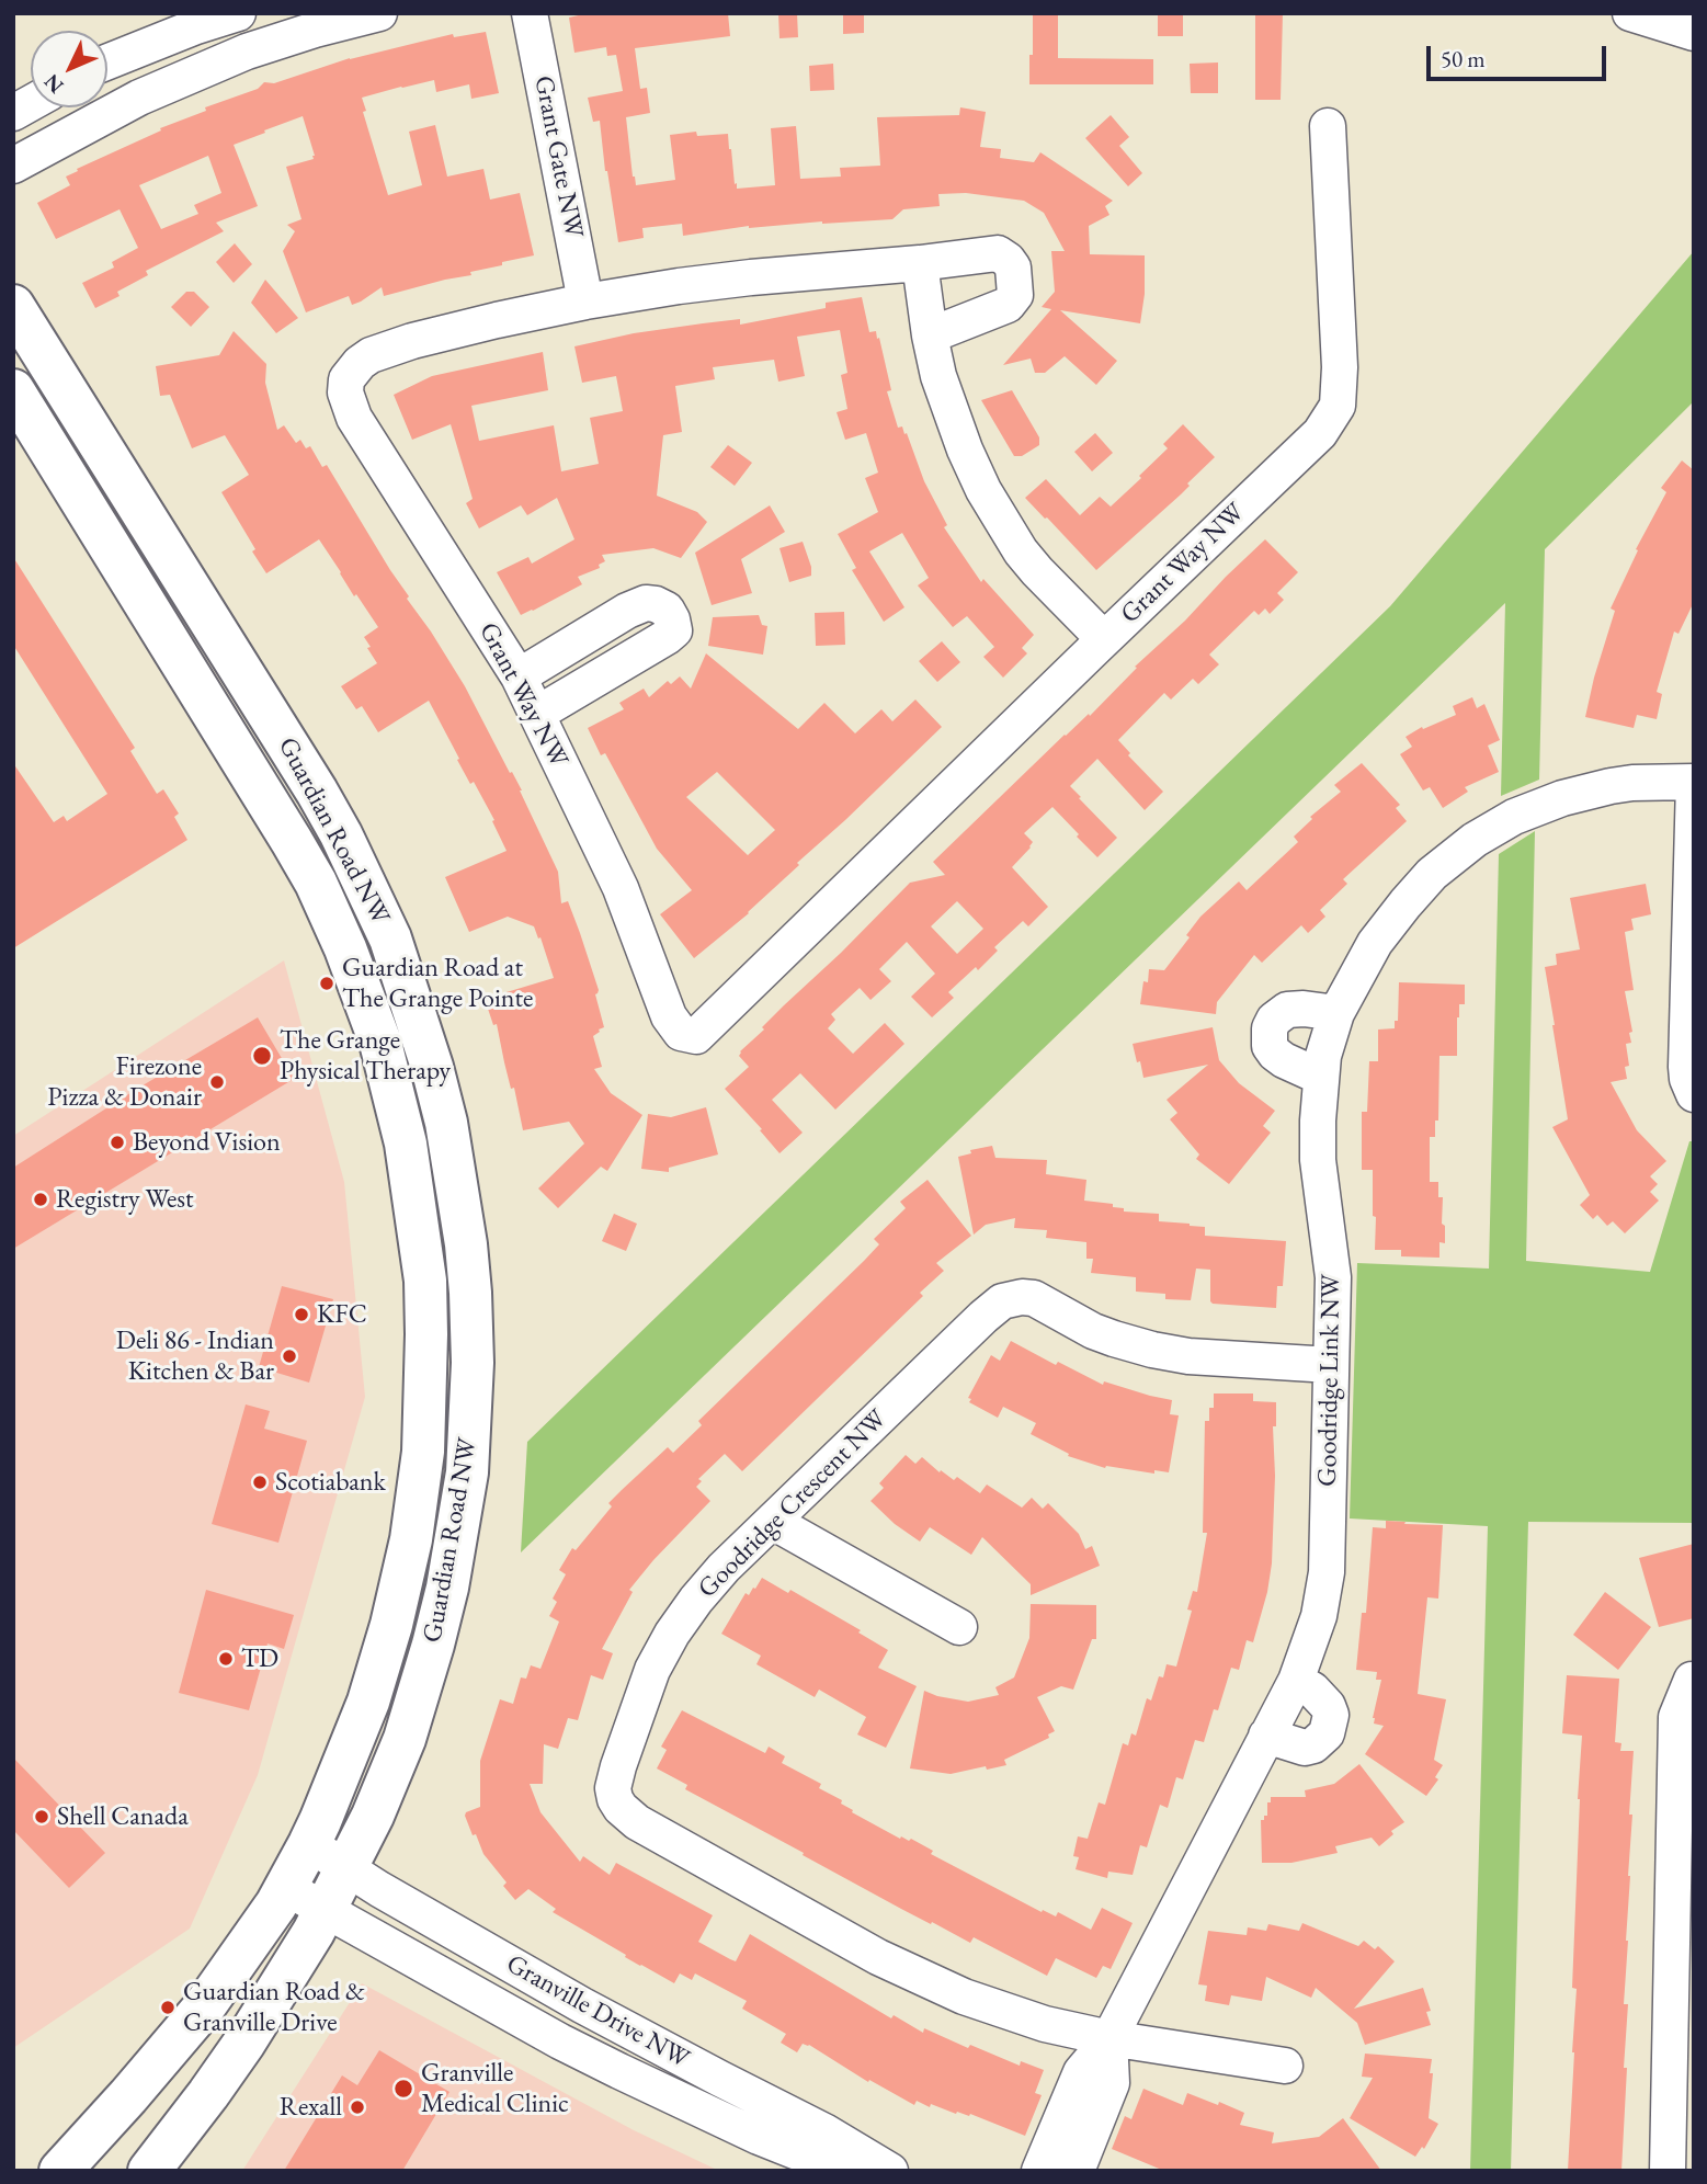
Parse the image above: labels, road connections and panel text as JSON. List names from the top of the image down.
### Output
{
  "streets": {
    "main road": ["Guardian Road NW"],
    "street": [
      "Grant Gate NW",
      "Grant Way NW",
      "Goodridge Link NW",
      "Goodridge Crescent NW",
      "Granville Drive NW"
    ]
  },
  "crossings": [
    ["Grant Gate NW", "Grant Way NW"],
    ["Guardian Road NW", "Granville Drive NW"],
    ["Goodridge Link NW", "Goodridge Crescent NW"]
  ],
  "places": [
    "Guardian Road at The Grange Pointe",
    "The Grange Physical Therapy",
    "Firezone Pizza & Donair",
    "Beyond Vision",
    "Registry West",
    "KFC",
    "Deli 86 - Indian Kitchen & Bar",
    "Scotiabank",
    "TD",
    "Shell Canada",
    "Guardian Road & Granville Drive",
    "Granville Medical Clinic",
    "Rexall"
  ],
  "scale_bar": "50 m",
  "north": "bottom left"
}
